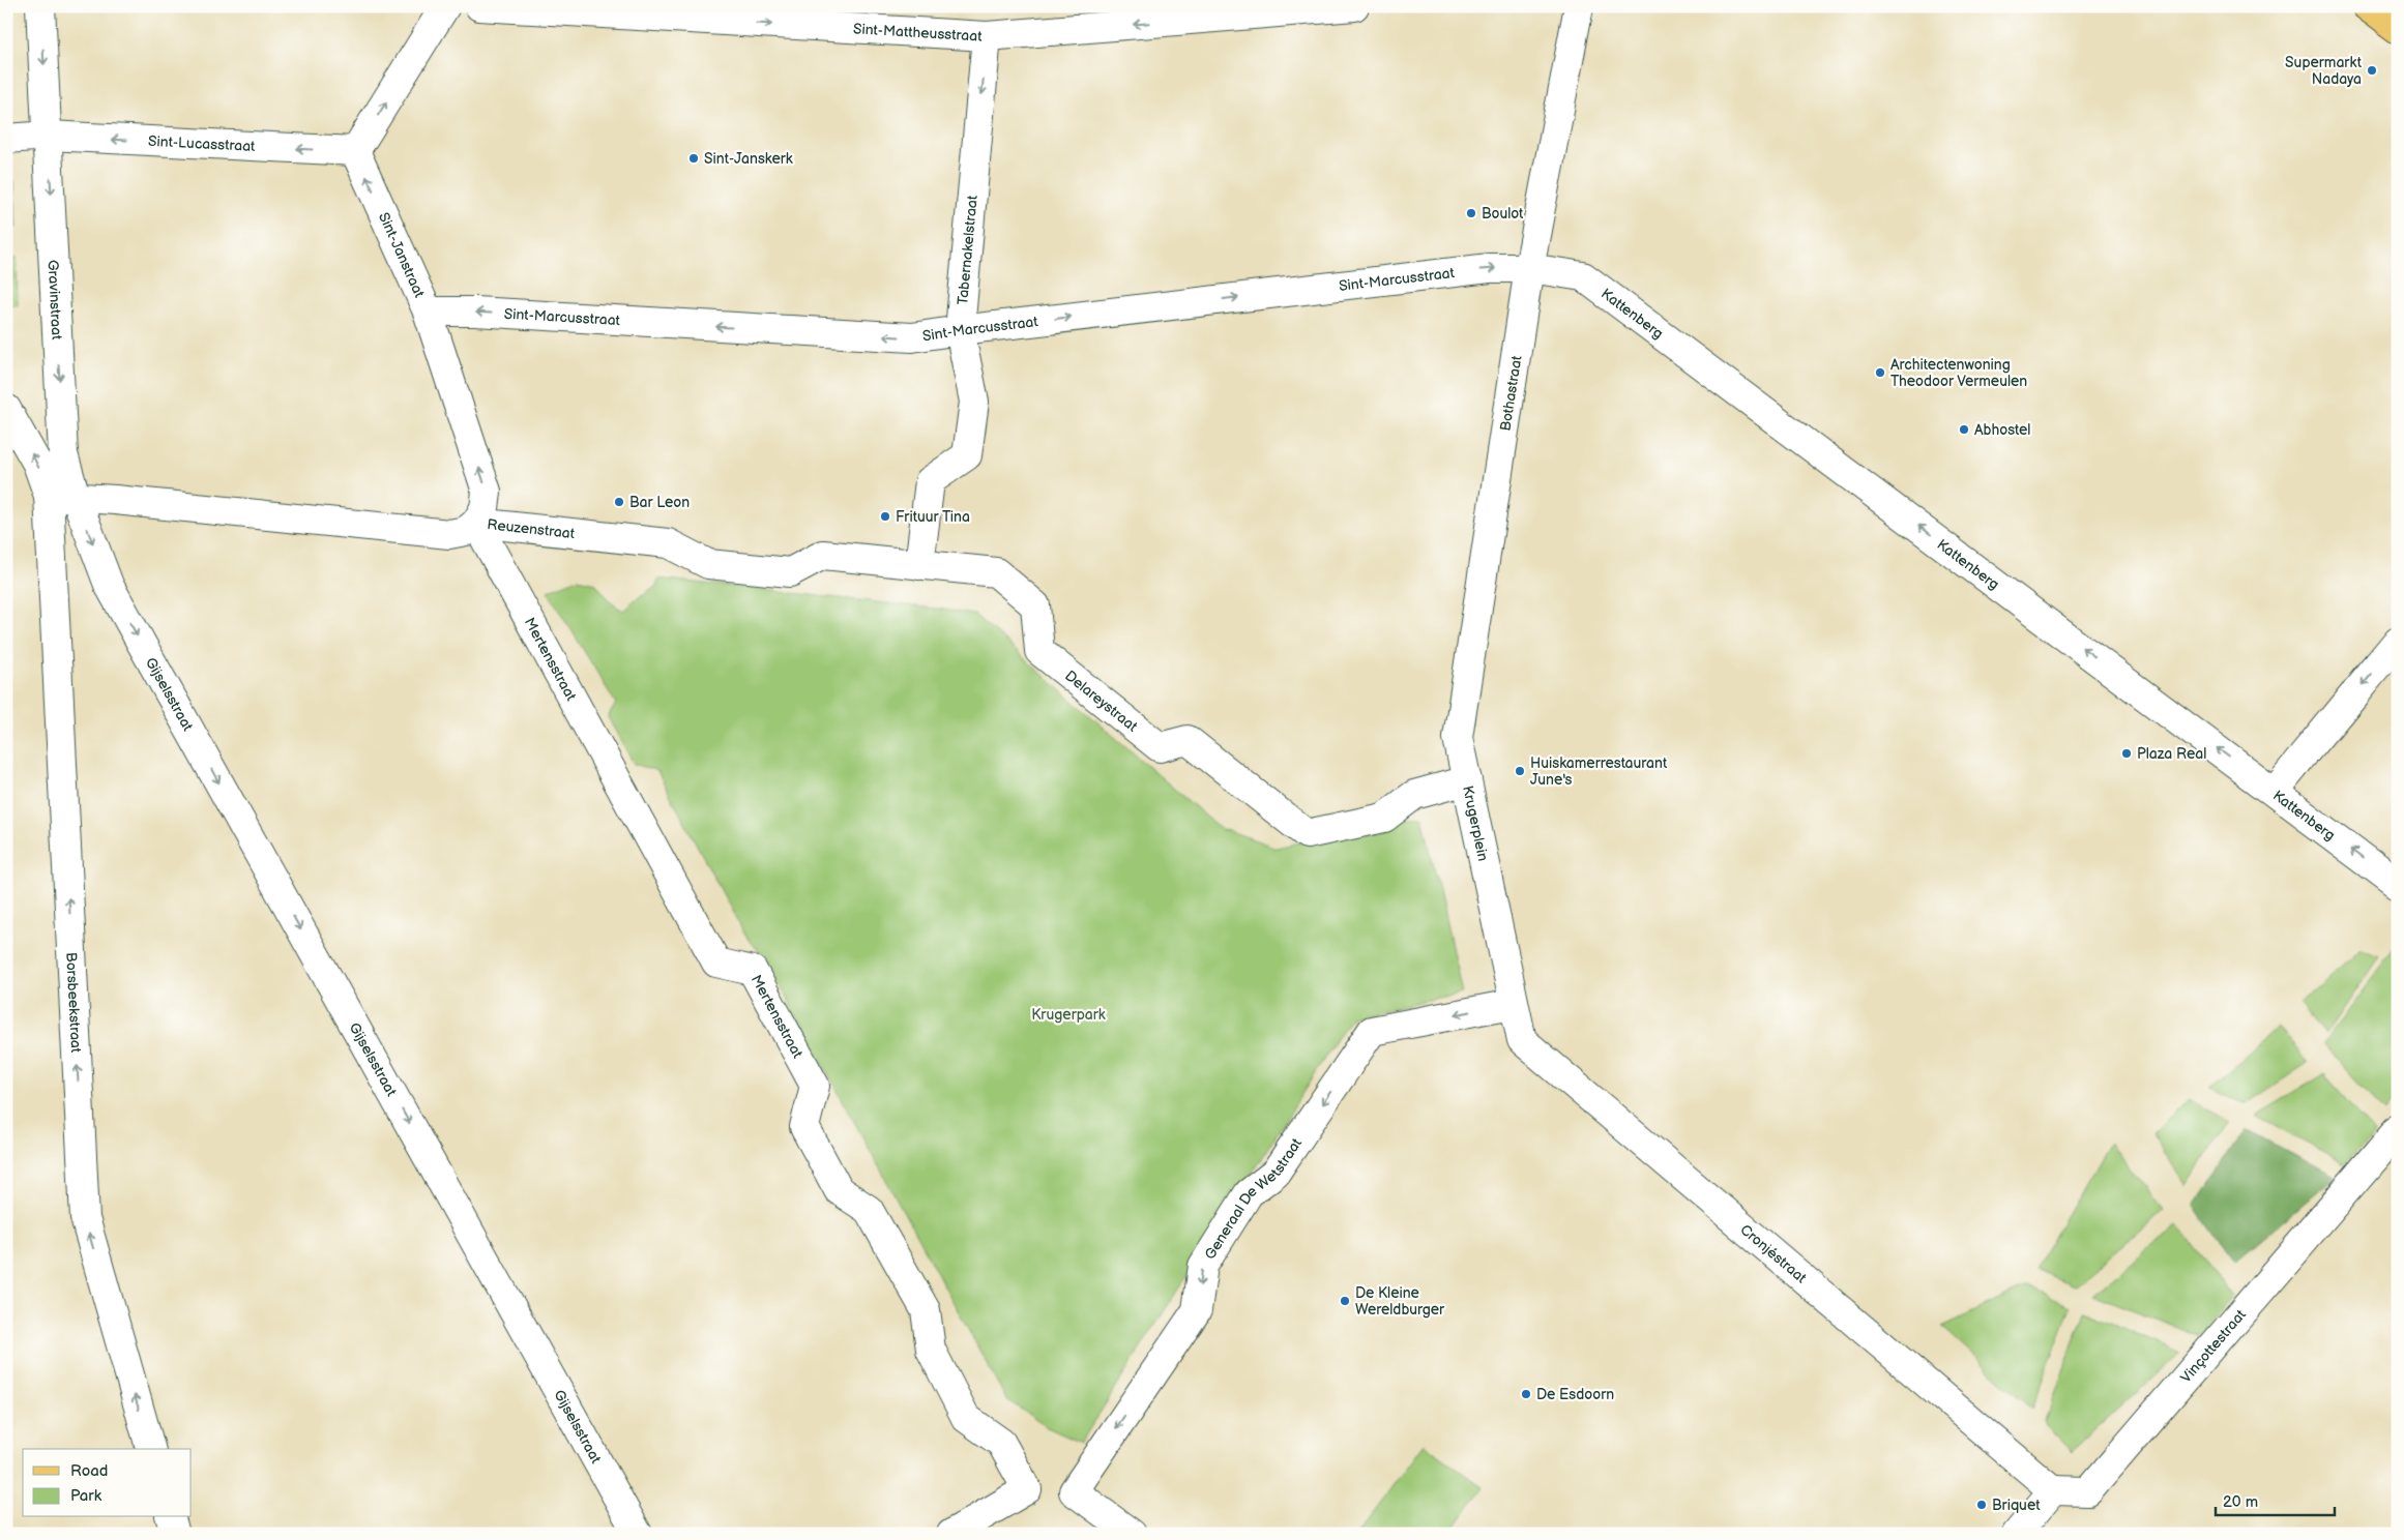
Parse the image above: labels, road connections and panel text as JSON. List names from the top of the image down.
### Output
{
  "streets": {
    "street": [
      "Sint-Mattheusstraat",
      "Sint-Lucasstraat",
      "Tabernakelstraat",
      "Sint-Janstraat",
      "Sint-Marcusstraat",
      "Gravinstraat",
      "Kattenberg",
      "Bothastraat",
      "Reuzenstraat",
      "Mertensstraat",
      "Gijselsstraat",
      "Delareystraat",
      "Krugerplein",
      "Borsbeekstraat",
      "Generaal De Wetstraat",
      "Cronjéstraat",
      "Vinçottestraat"
    ]
  },
  "crossings": [
    ["Sint-Mattheusstraat", "Tabernakelstraat"],
    ["Sint-Lucasstraat", "Sint-Janstraat"],
    ["Sint-Lucasstraat", "Gravinstraat"],
    ["Tabernakelstraat", "Sint-Marcusstraat"],
    ["Tabernakelstraat", "Reuzenstraat"],
    ["Tabernakelstraat", "Delareystraat"],
    ["Sint-Janstraat", "Sint-Marcusstraat"],
    ["Sint-Janstraat", "Reuzenstraat"],
    ["Sint-Janstraat", "Mertensstraat"],
    ["Sint-Marcusstraat", "Kattenberg"],
    ["Sint-Marcusstraat", "Bothastraat"],
    ["Gravinstraat", "Reuzenstraat"],
    ["Gravinstraat", "Gijselsstraat"],
    ["Gravinstraat", "Borsbeekstraat"],
    ["Kattenberg", "Bothastraat"],
    ["Bothastraat", "Krugerplein"],
    ["Reuzenstraat", "Mertensstraat"],
    ["Reuzenstraat", "Delareystraat"],
    ["Reuzenstraat", "Borsbeekstraat"],
    ["Delareystraat", "Krugerplein"],
    ["Krugerplein", "Generaal De Wetstraat"],
    ["Krugerplein", "Cronjéstraat"],
    ["Generaal De Wetstraat", "Cronjéstraat"],
    ["Cronjéstraat", "Vinçottestraat"]
  ],
  "one_way": [
    "Sint-Lucasstraat",
    "Tabernakelstraat",
    "Sint-Janstraat",
    "Gravinstraat",
    "Kattenberg",
    "Gijselsstraat",
    "Borsbeekstraat",
    "Generaal De Wetstraat"
  ],
  "parks": ["Krugerpark"],
  "places": [
    "Supermarkt Nadaya",
    "Sint-Janskerk",
    "Boulot",
    "Architectenwoning Theodoor Vermeulen",
    "Abhostel",
    "Bar Leon",
    "Frituur Tina",
    "Plaza Real",
    "Huiskamerrestaurant June's",
    "De Kleine Wereldburger",
    "De Esdoorn",
    "Briquet"
  ],
  "legend": ["Road", "Park"],
  "scale_bar": "20 m"
}
